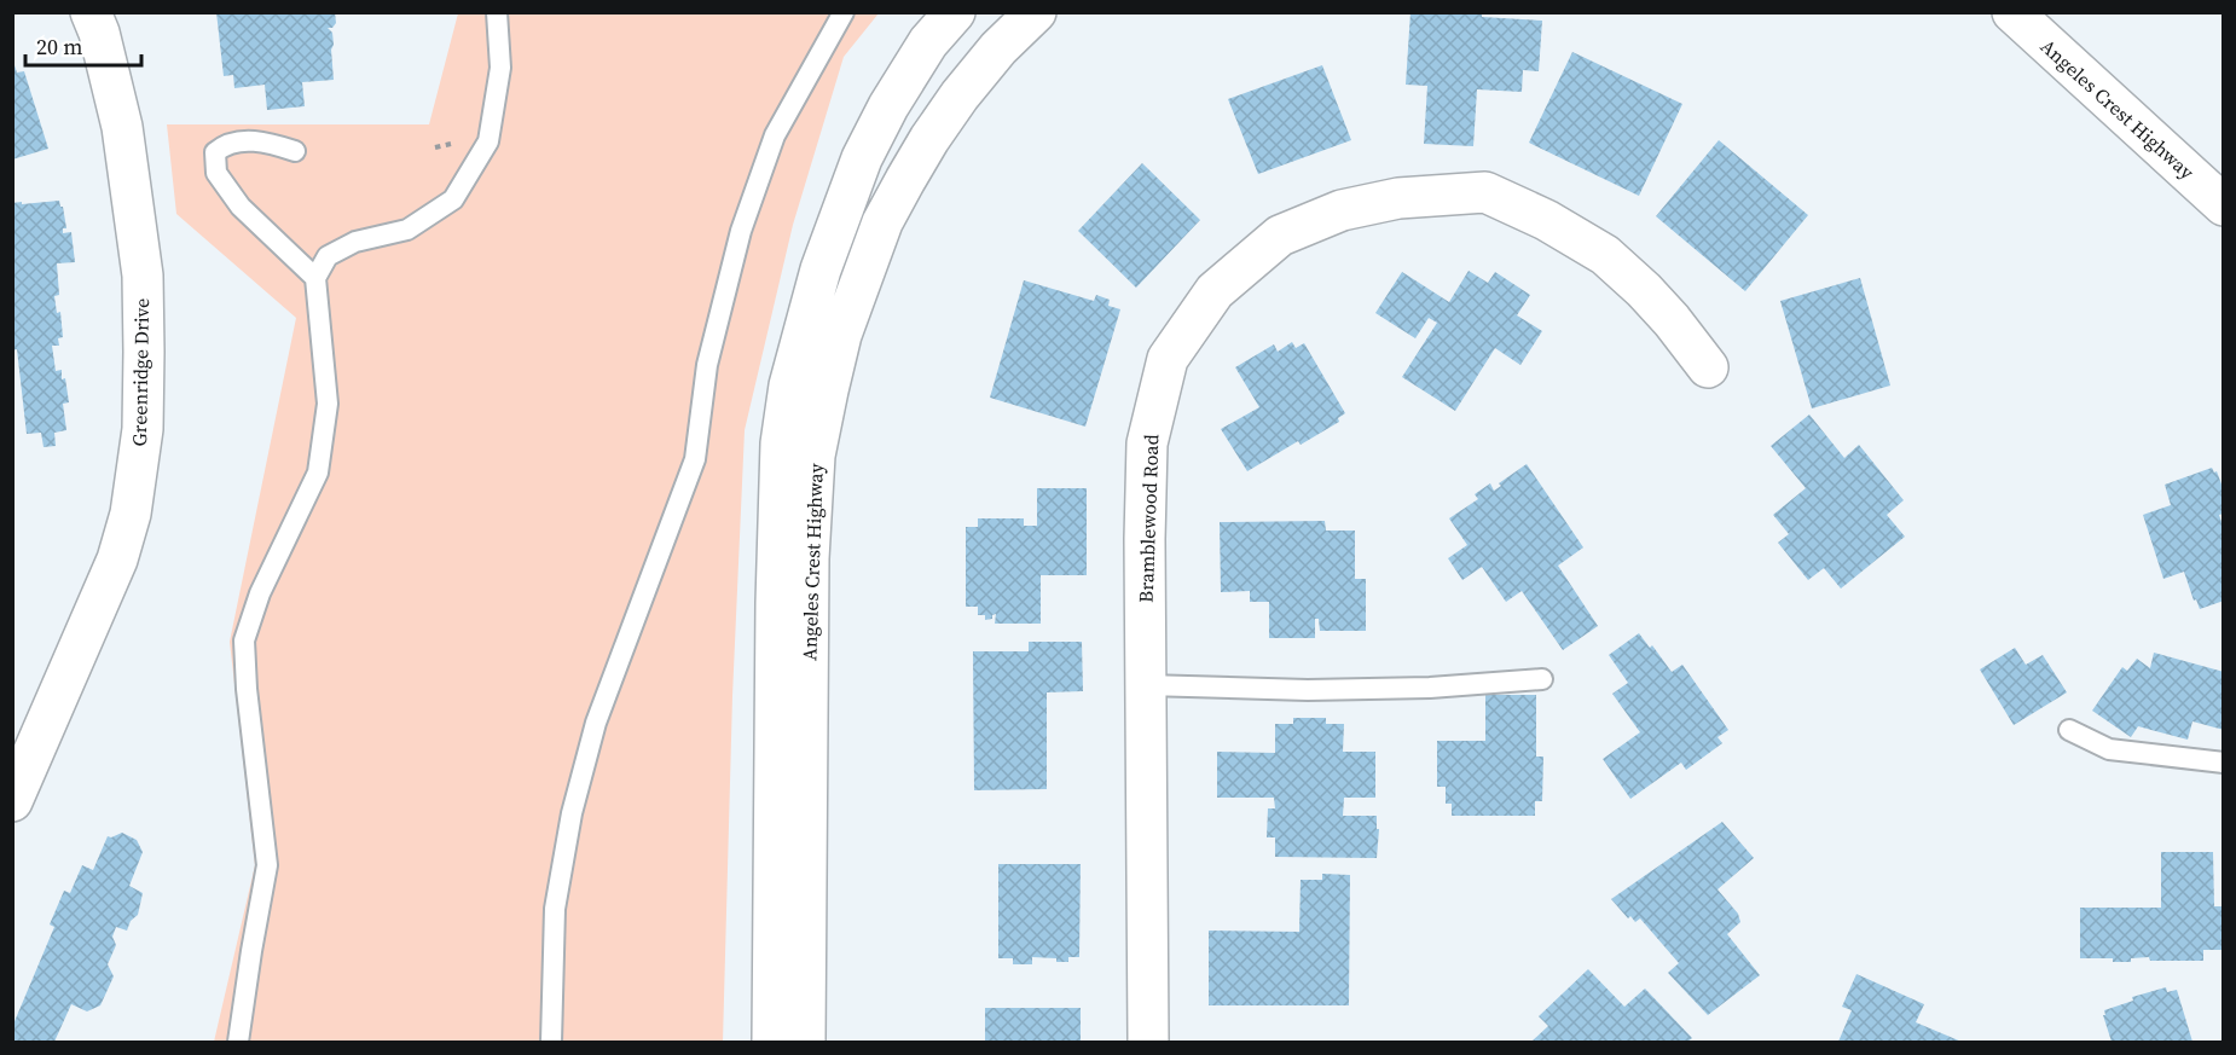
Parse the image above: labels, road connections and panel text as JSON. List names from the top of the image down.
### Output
{
  "streets": {
    "main road": ["Angeles Crest Highway", "Greenridge Drive", "Bramblewood Road"]
  },
  "scale_bar": "20 m"
}
